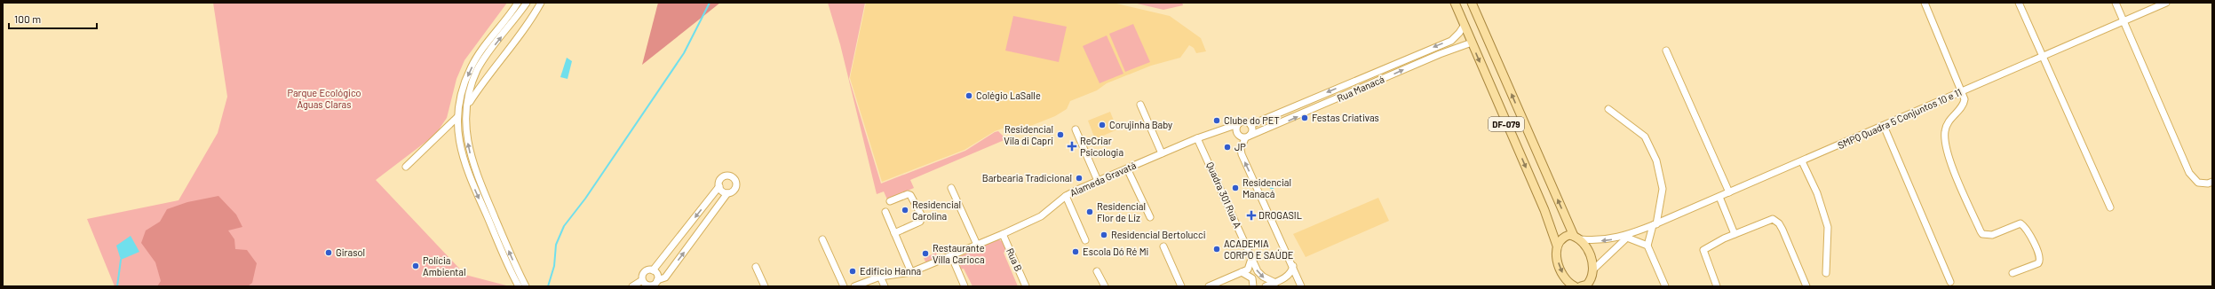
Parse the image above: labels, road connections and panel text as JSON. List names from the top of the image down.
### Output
{
  "streets": {
    "main road": ["DF-079"],
    "street": [
      "Rua Manacá",
      "SMPQ Quadra 5 Conjuntos 10 e 11",
      "Alameda Gravatá",
      "Quadra 301 Rua A",
      "Rua B"
    ]
  },
  "crossings": [
    ["Rua Manacá", "DF-079"],
    ["Rua Manacá", "Alameda Gravatá"],
    ["SMPQ Quadra 5 Conjuntos 10 e 11", "DF-079"],
    ["Alameda Gravatá", "Quadra 301 Rua A"],
    ["Alameda Gravatá", "Rua B"]
  ],
  "parks": ["Parque Ecológico Águas Claras"],
  "places": {
    "other": [
      "Colégio LaSalle",
      "Festas Criativas",
      "Clube do PET",
      "Corujinha Baby",
      "Residencial Vila di Capri",
      "JP",
      "Barbearia Tradicional",
      "Residencial Manacá",
      "Residencial Carolina",
      "Residencial Flor de Liz",
      "Residencial Bertolucci",
      "ACADEMIA CORPO E SAÚDE",
      "Escola Dó Ré Mi",
      "Girasol",
      "Restaurante Villa Carioca",
      "Polícia Ambiental",
      "Edificio Hanna"
    ],
    "health": ["ReCriar Psicologia", "DROGASIL"]
  },
  "scale_bar": "100 m"
}
